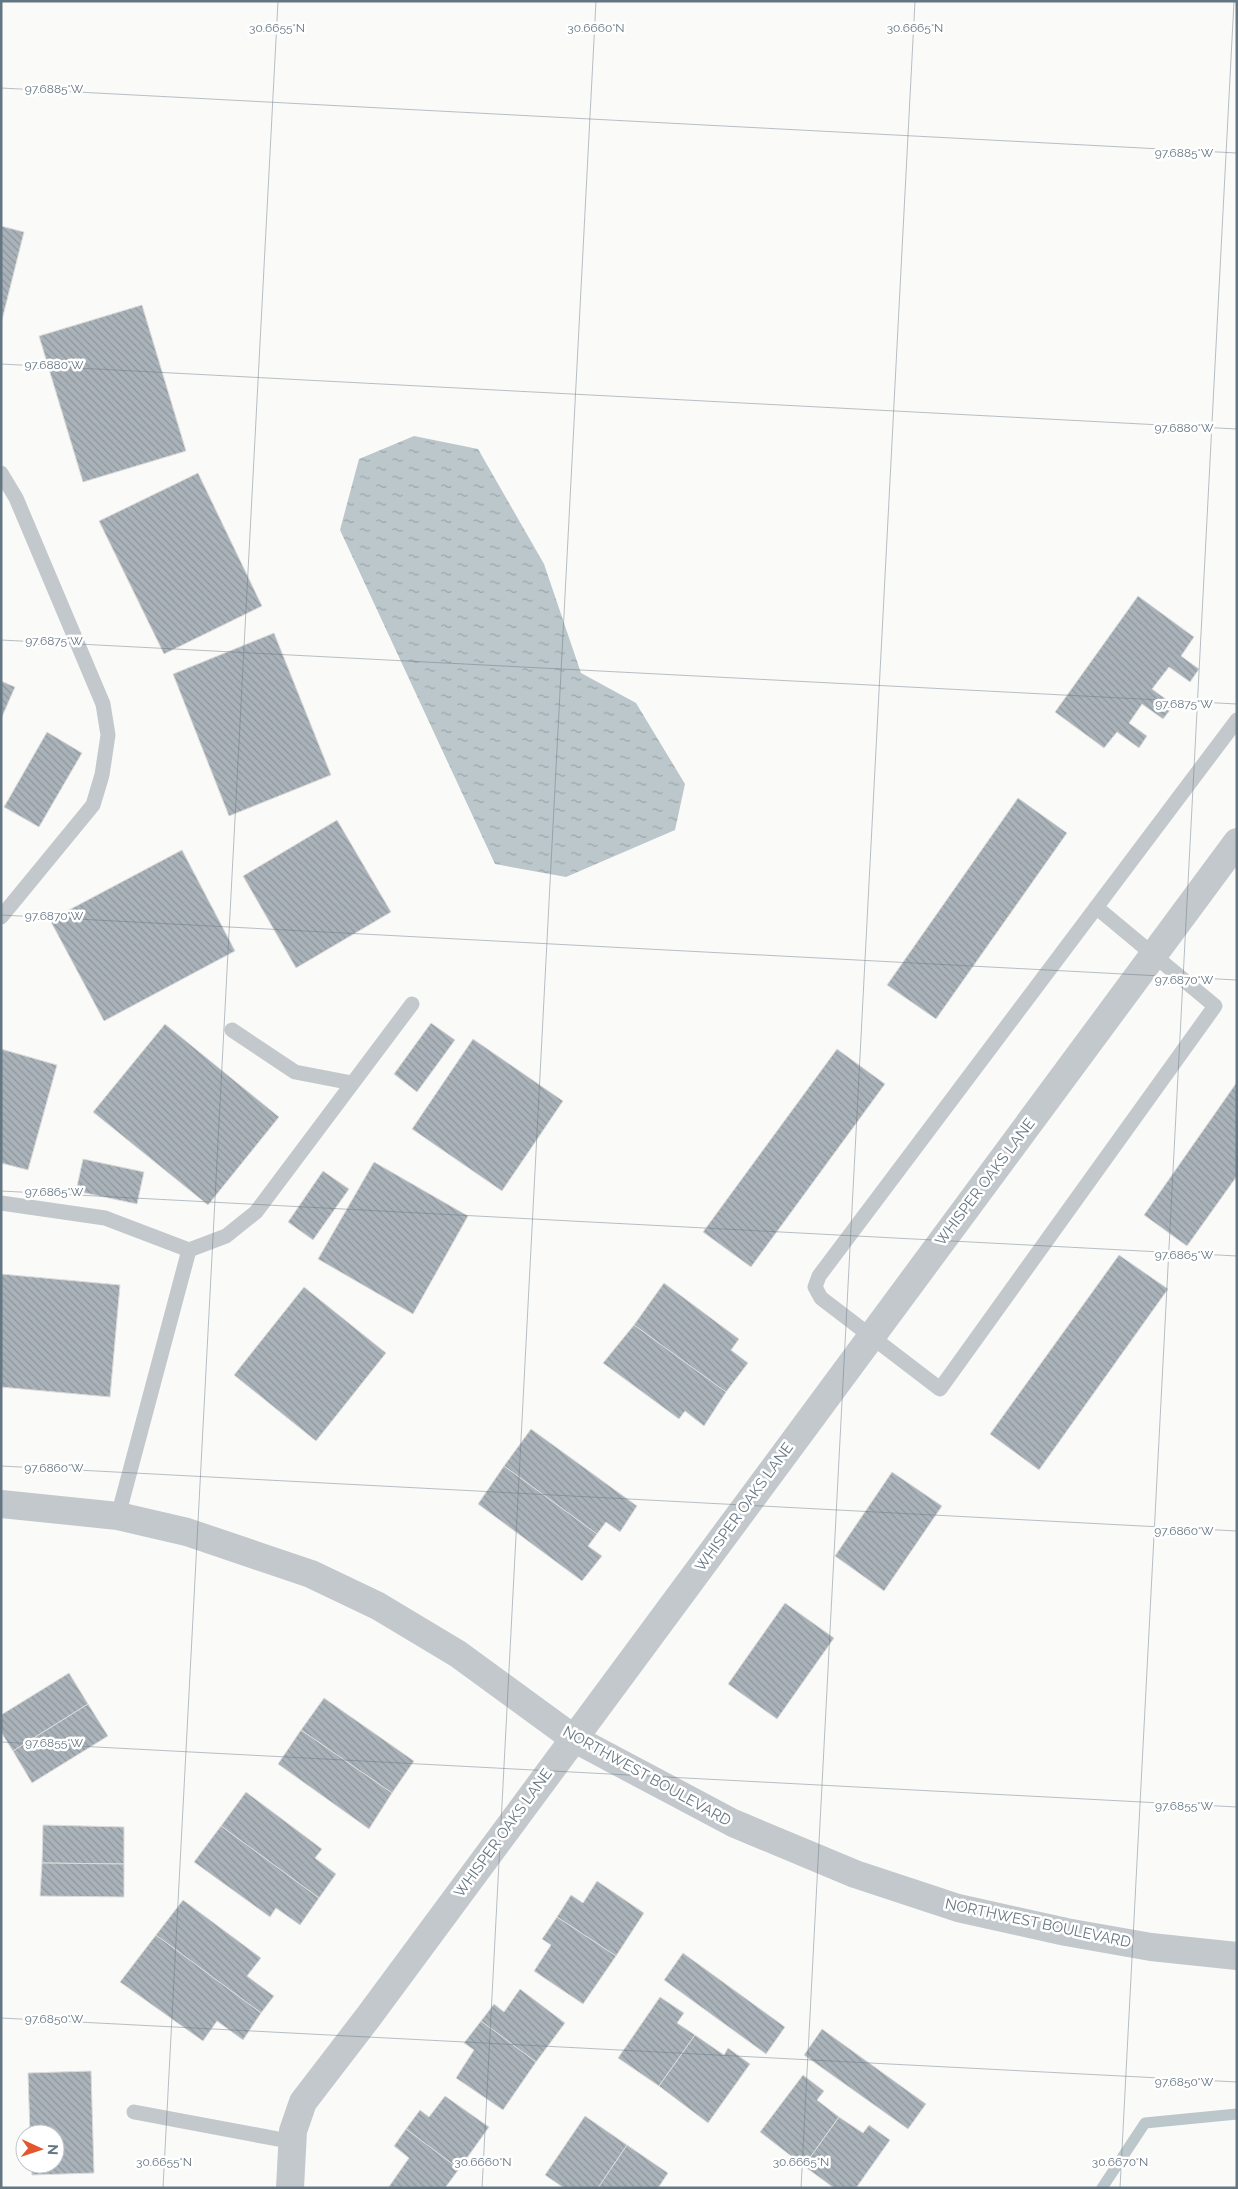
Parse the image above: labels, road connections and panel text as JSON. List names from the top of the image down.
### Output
{
  "streets": {
    "street": ["WHISPER OAKS LANE", "NORTHWEST BOULEVARD"]
  },
  "crossings": [
    ["WHISPER OAKS LANE", "NORTHWEST BOULEVARD"]
  ],
  "north": "right",
  "coordinates": [
    "30.6655°N",
    "30.6660°N",
    "30.6665°N",
    "97.6885°W",
    "97.6880°W",
    "97.6875°W",
    "97.6870°W",
    "97.6865°W",
    "97.6860°W",
    "97.6855°W",
    "97.6850°W",
    "30.6670°N"
  ]
}
